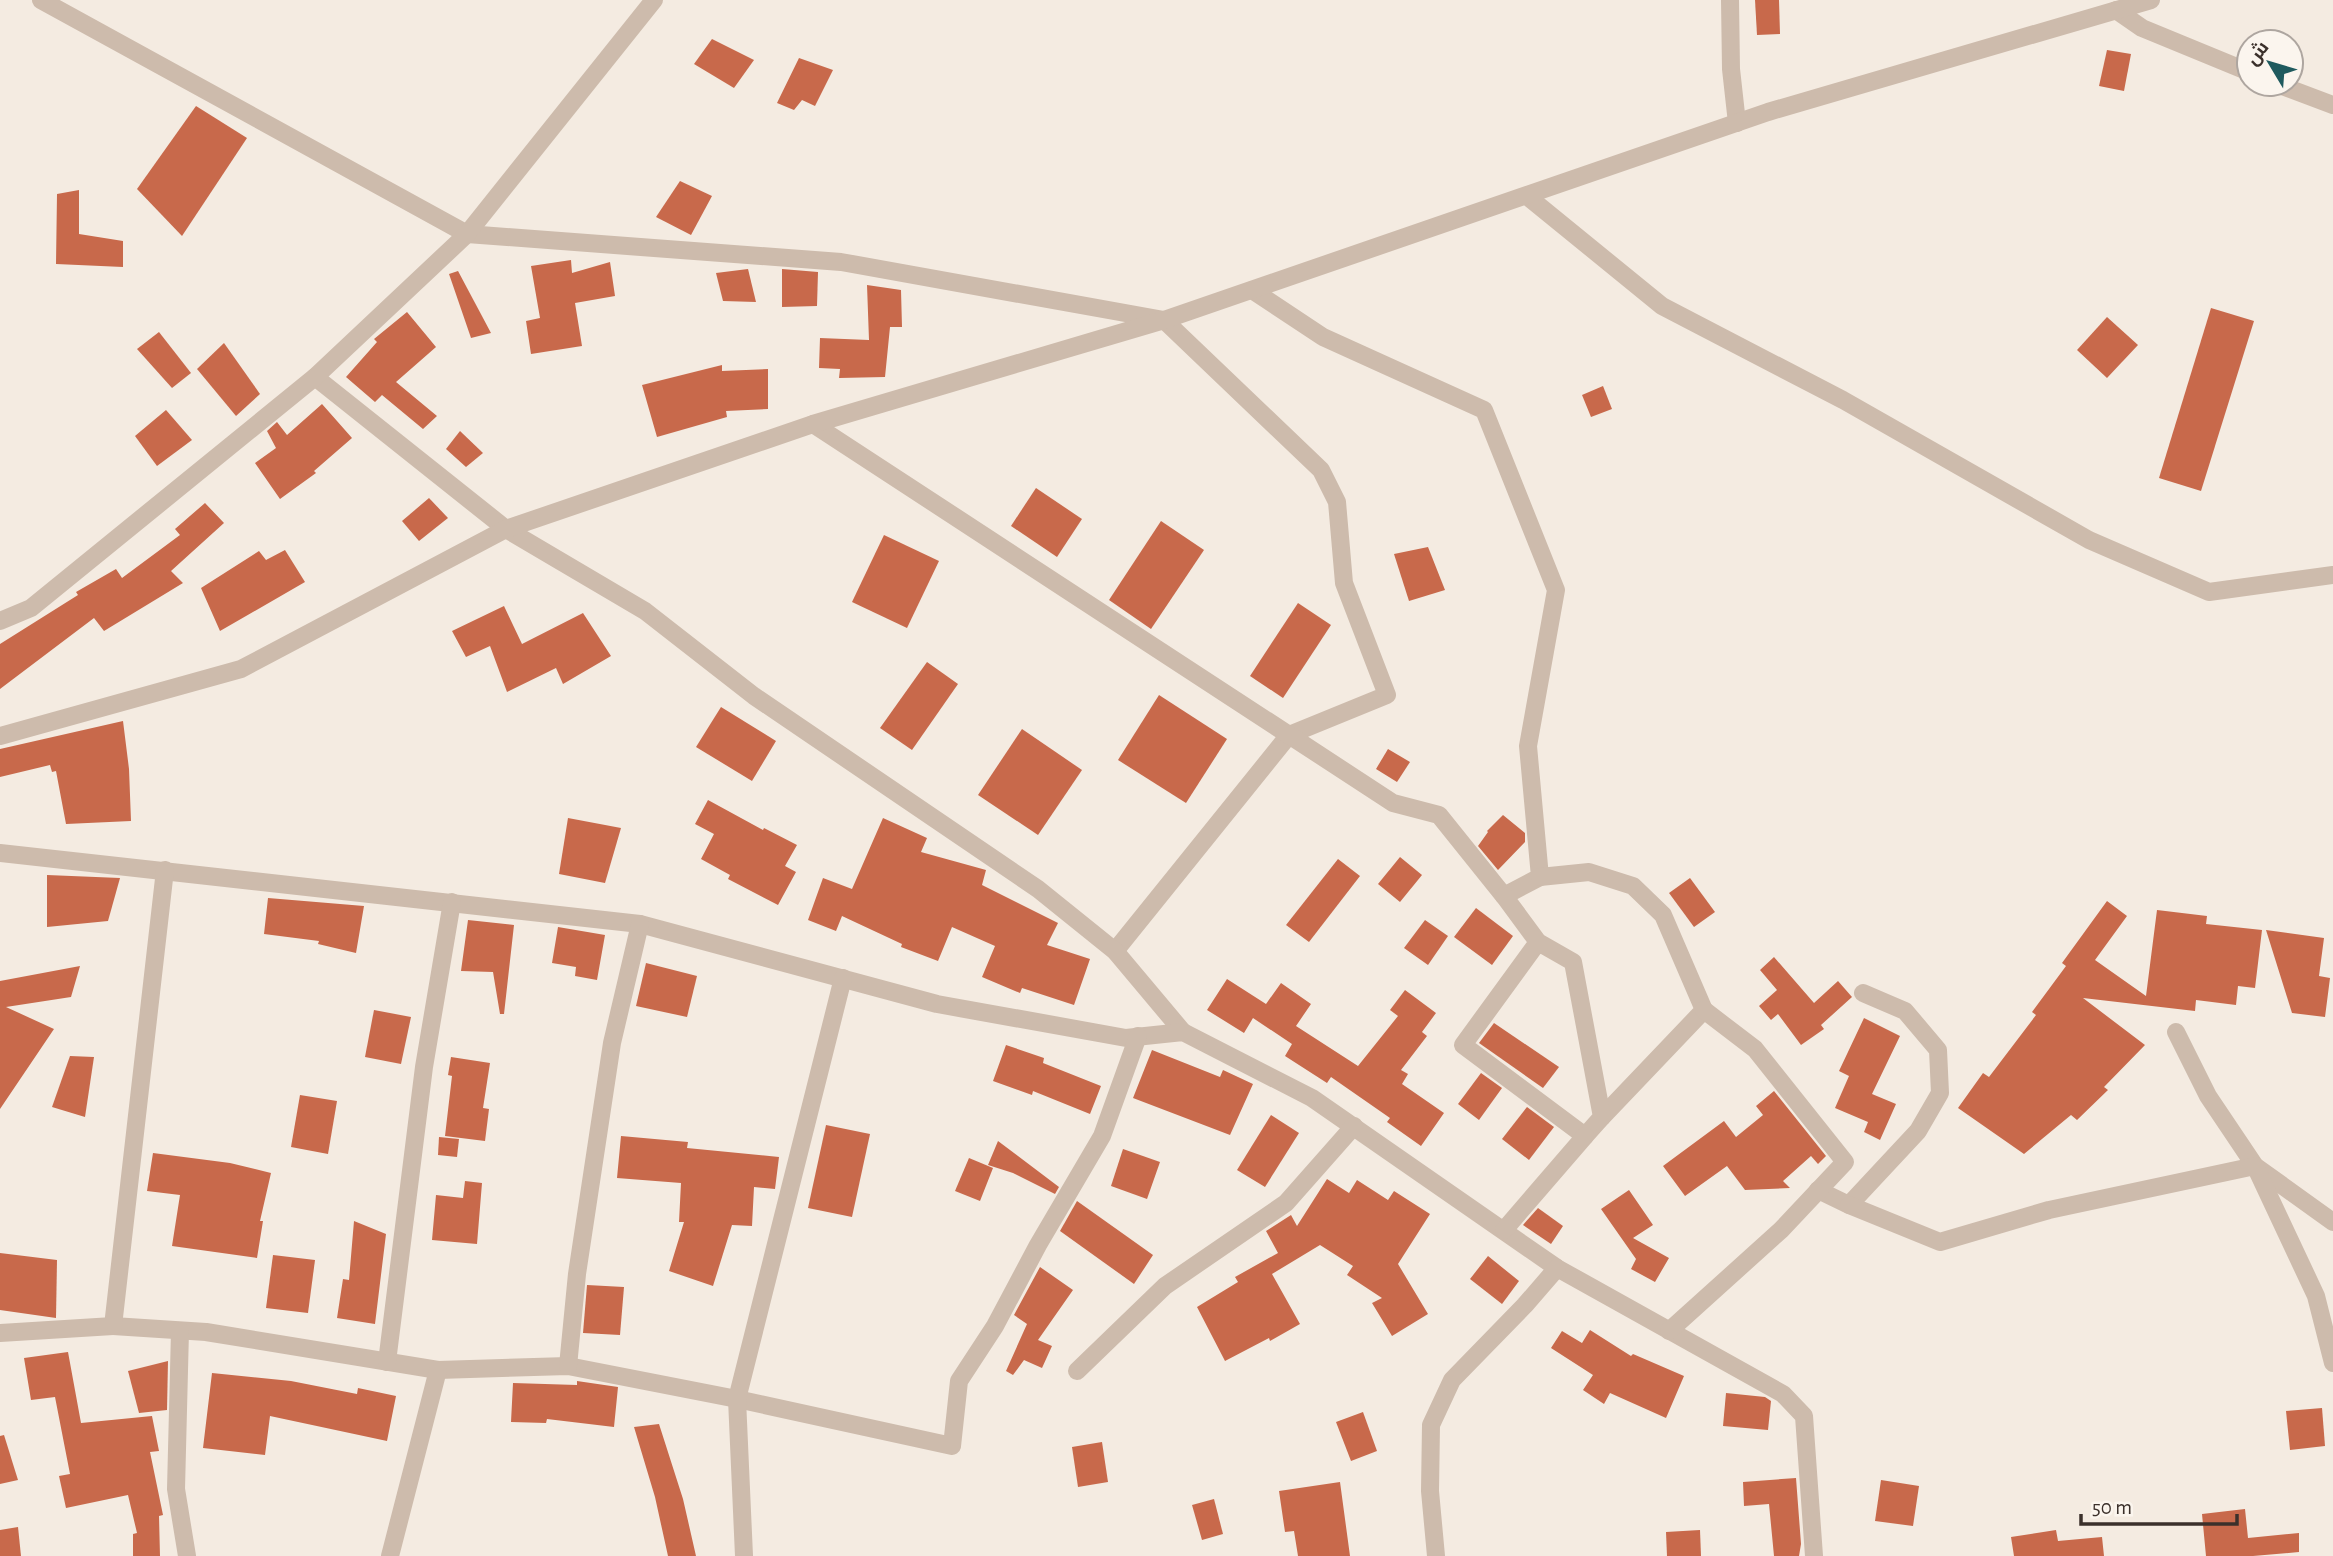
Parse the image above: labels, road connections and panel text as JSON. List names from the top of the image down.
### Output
{
  "scale_bar": "50 m",
  "north": "top left"
}
